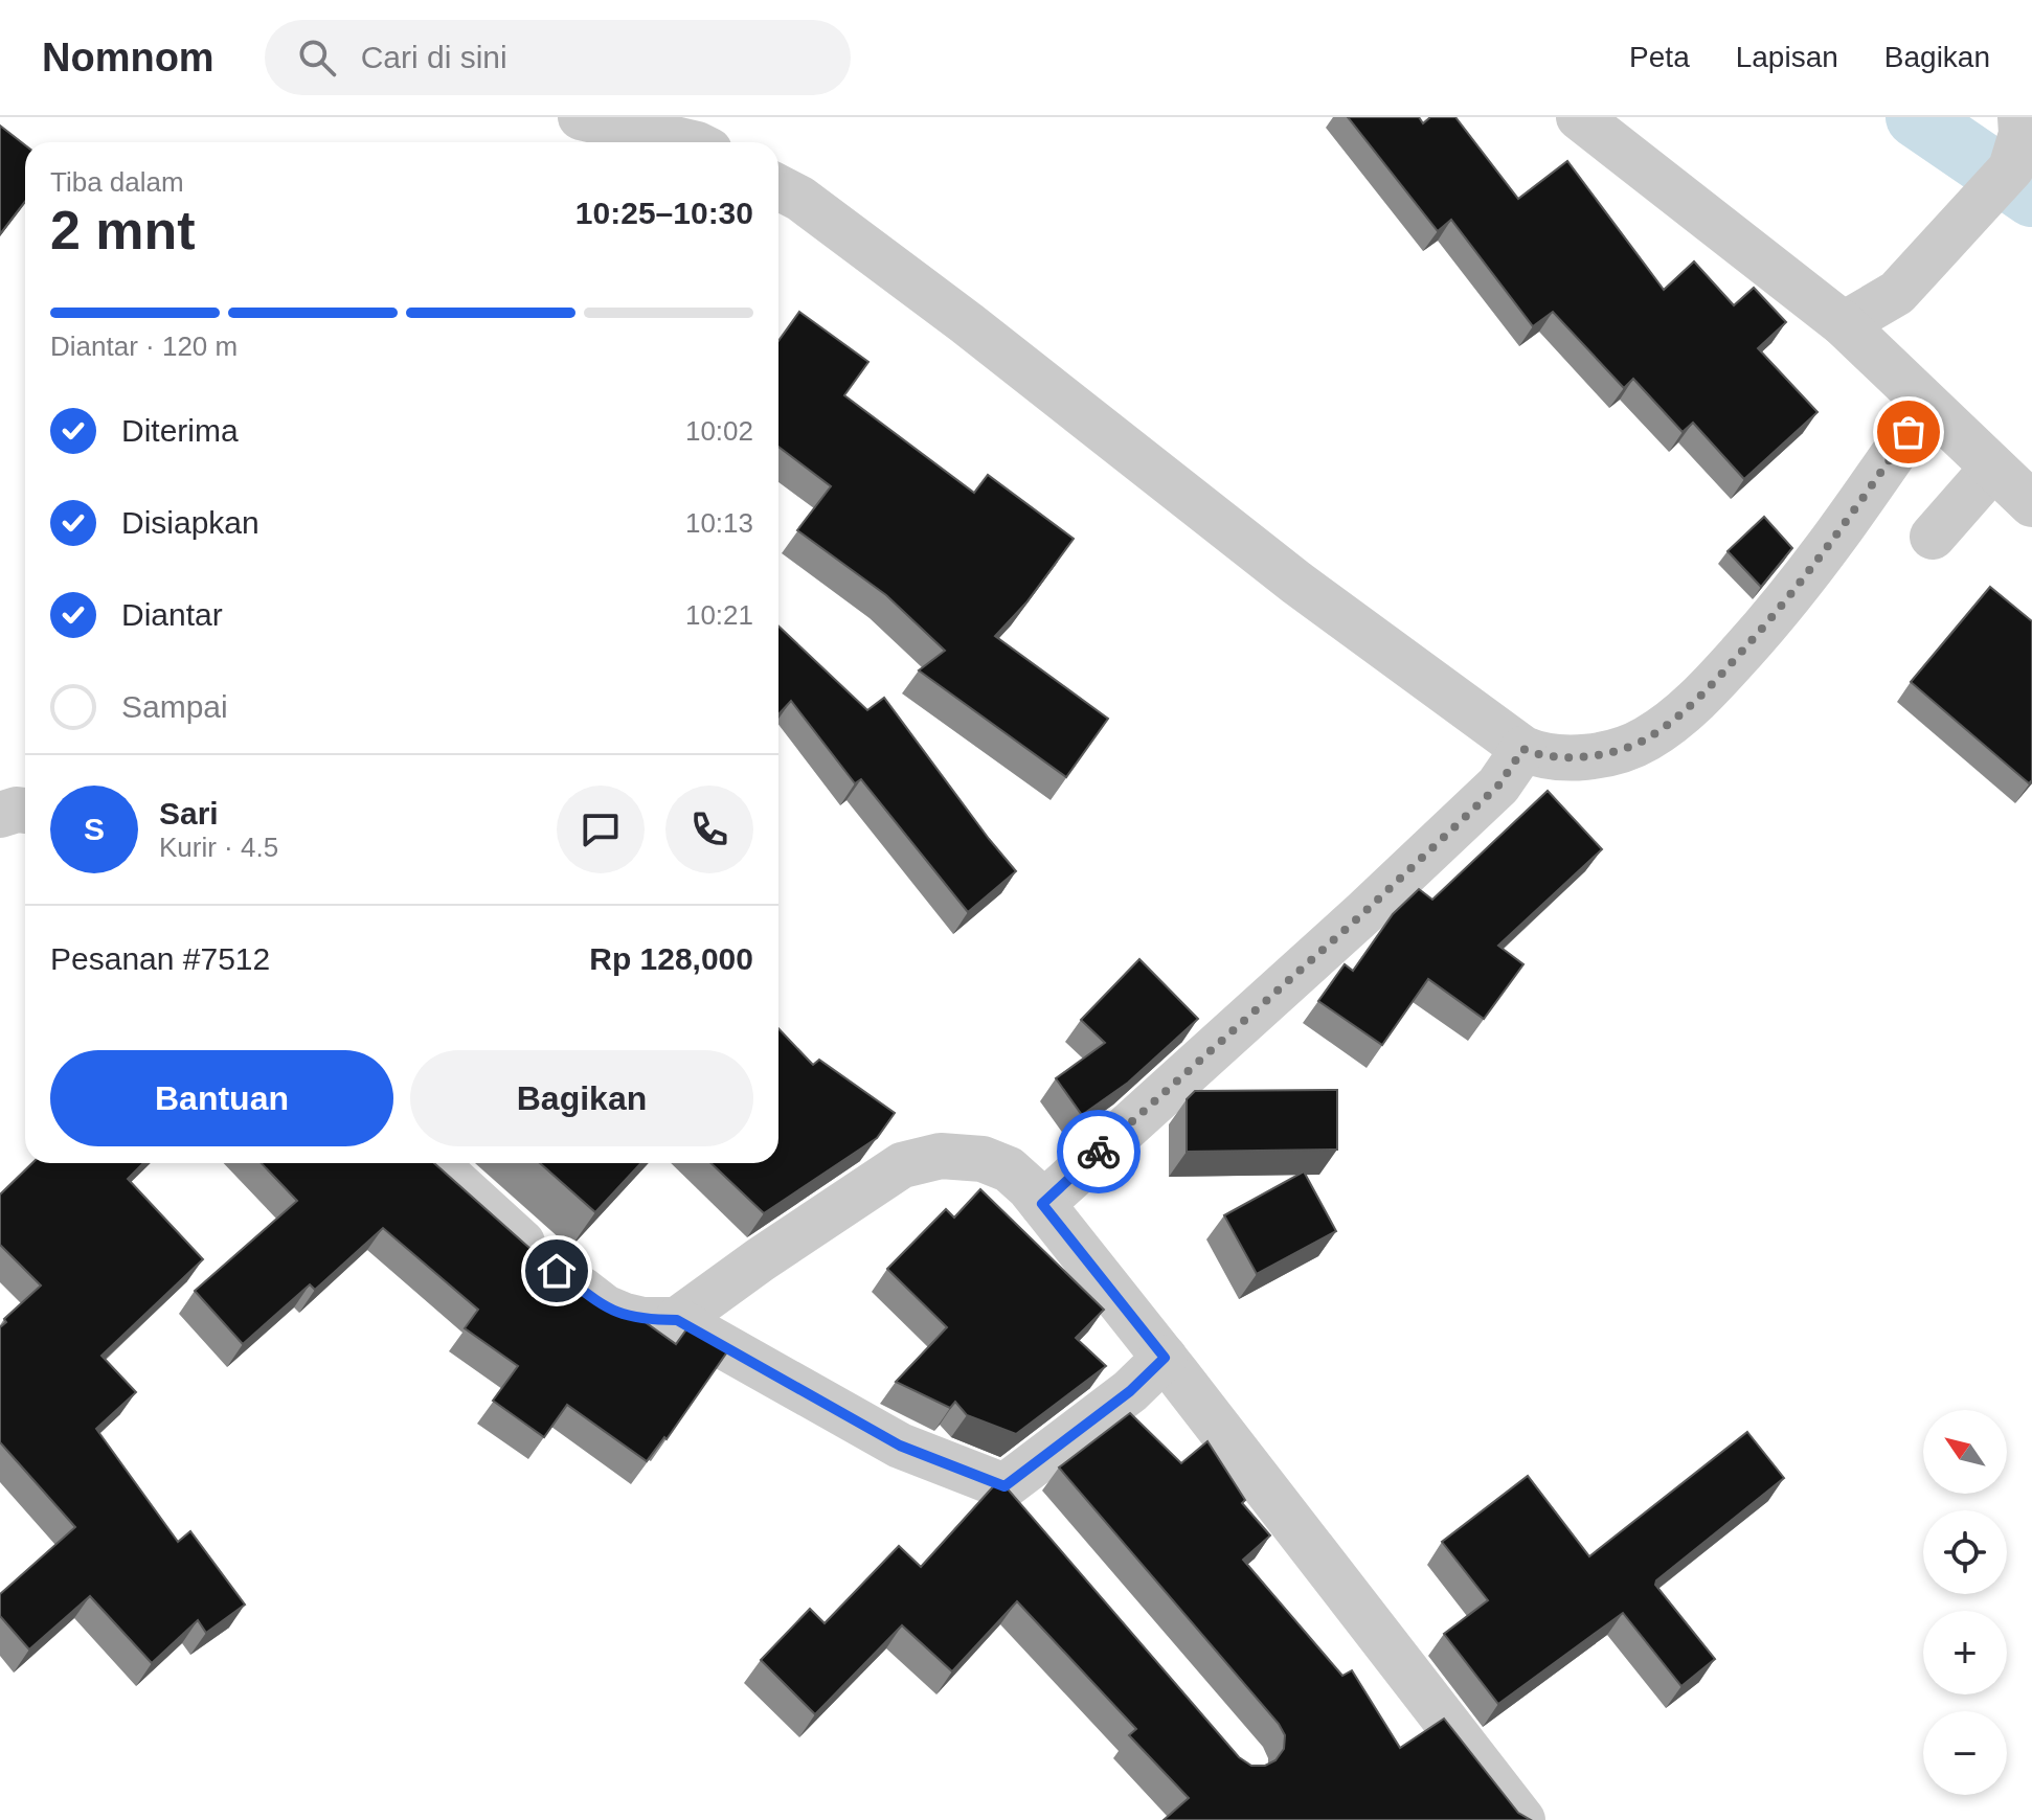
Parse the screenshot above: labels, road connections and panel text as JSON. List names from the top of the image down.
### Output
{
  "north": "top left",
  "page": {
    "header": "Nomnom",
    "search": "Cari di sini",
    "nav": ["Peta", "Lapisan", "Bagikan"],
    "heading": ["2 mnt", "Tiba dalam", "10:25–10:30"],
    "panel": [
      "Sari",
      "Kurir · 4.5",
      "Pesanan #7512",
      "Rp 128,000"
    ],
    "bar": "Diantar · 120 m",
    "list": [
      ["Diterima", "10:02"],
      ["Disiapkan", "10:13"],
      ["Diantar", "10:21"],
      "Sampai"
    ],
    "round": "S",
    "buttons": ["Bantuan", "Bagikan"],
    "map_buttons": ["+", "−"]
  }
}
